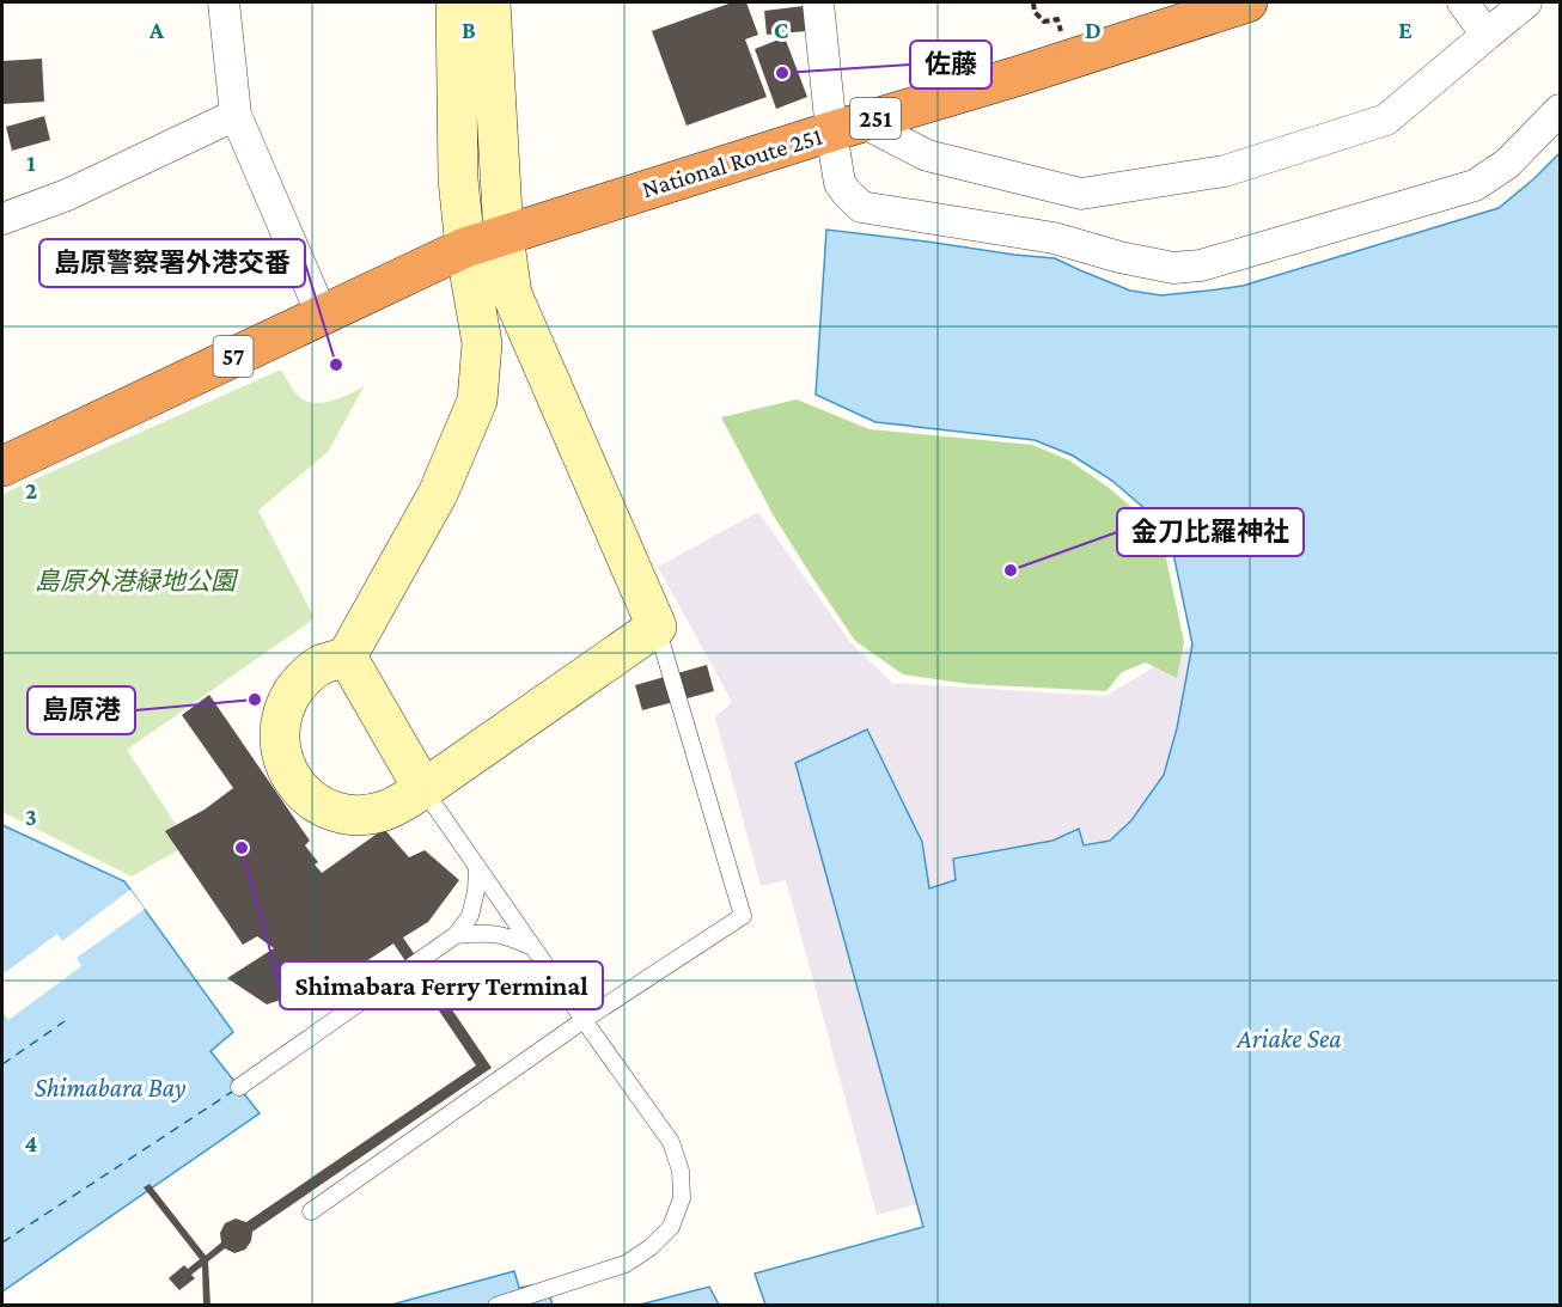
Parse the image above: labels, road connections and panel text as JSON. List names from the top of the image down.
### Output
{
  "streets": {
    "highway": ["251", "National Route 251", "57"]
  },
  "crossings": [
    ["National Route 251", "57"]
  ],
  "water": ["Ariake Sea", "Shimabara Bay"],
  "parks": ["島原外港緑地公園"],
  "places": [
    "佐藤",
    "島原警察署外港交番",
    "金刀比羅神社",
    "島原港",
    "Shimabara Ferry Terminal"
  ],
  "grid": {
    "columns": [
      "A",
      "B",
      "C",
      "D",
      "E"
    ],
    "rows": [
      "1",
      "2",
      "3",
      "4"
    ]
  }
}
